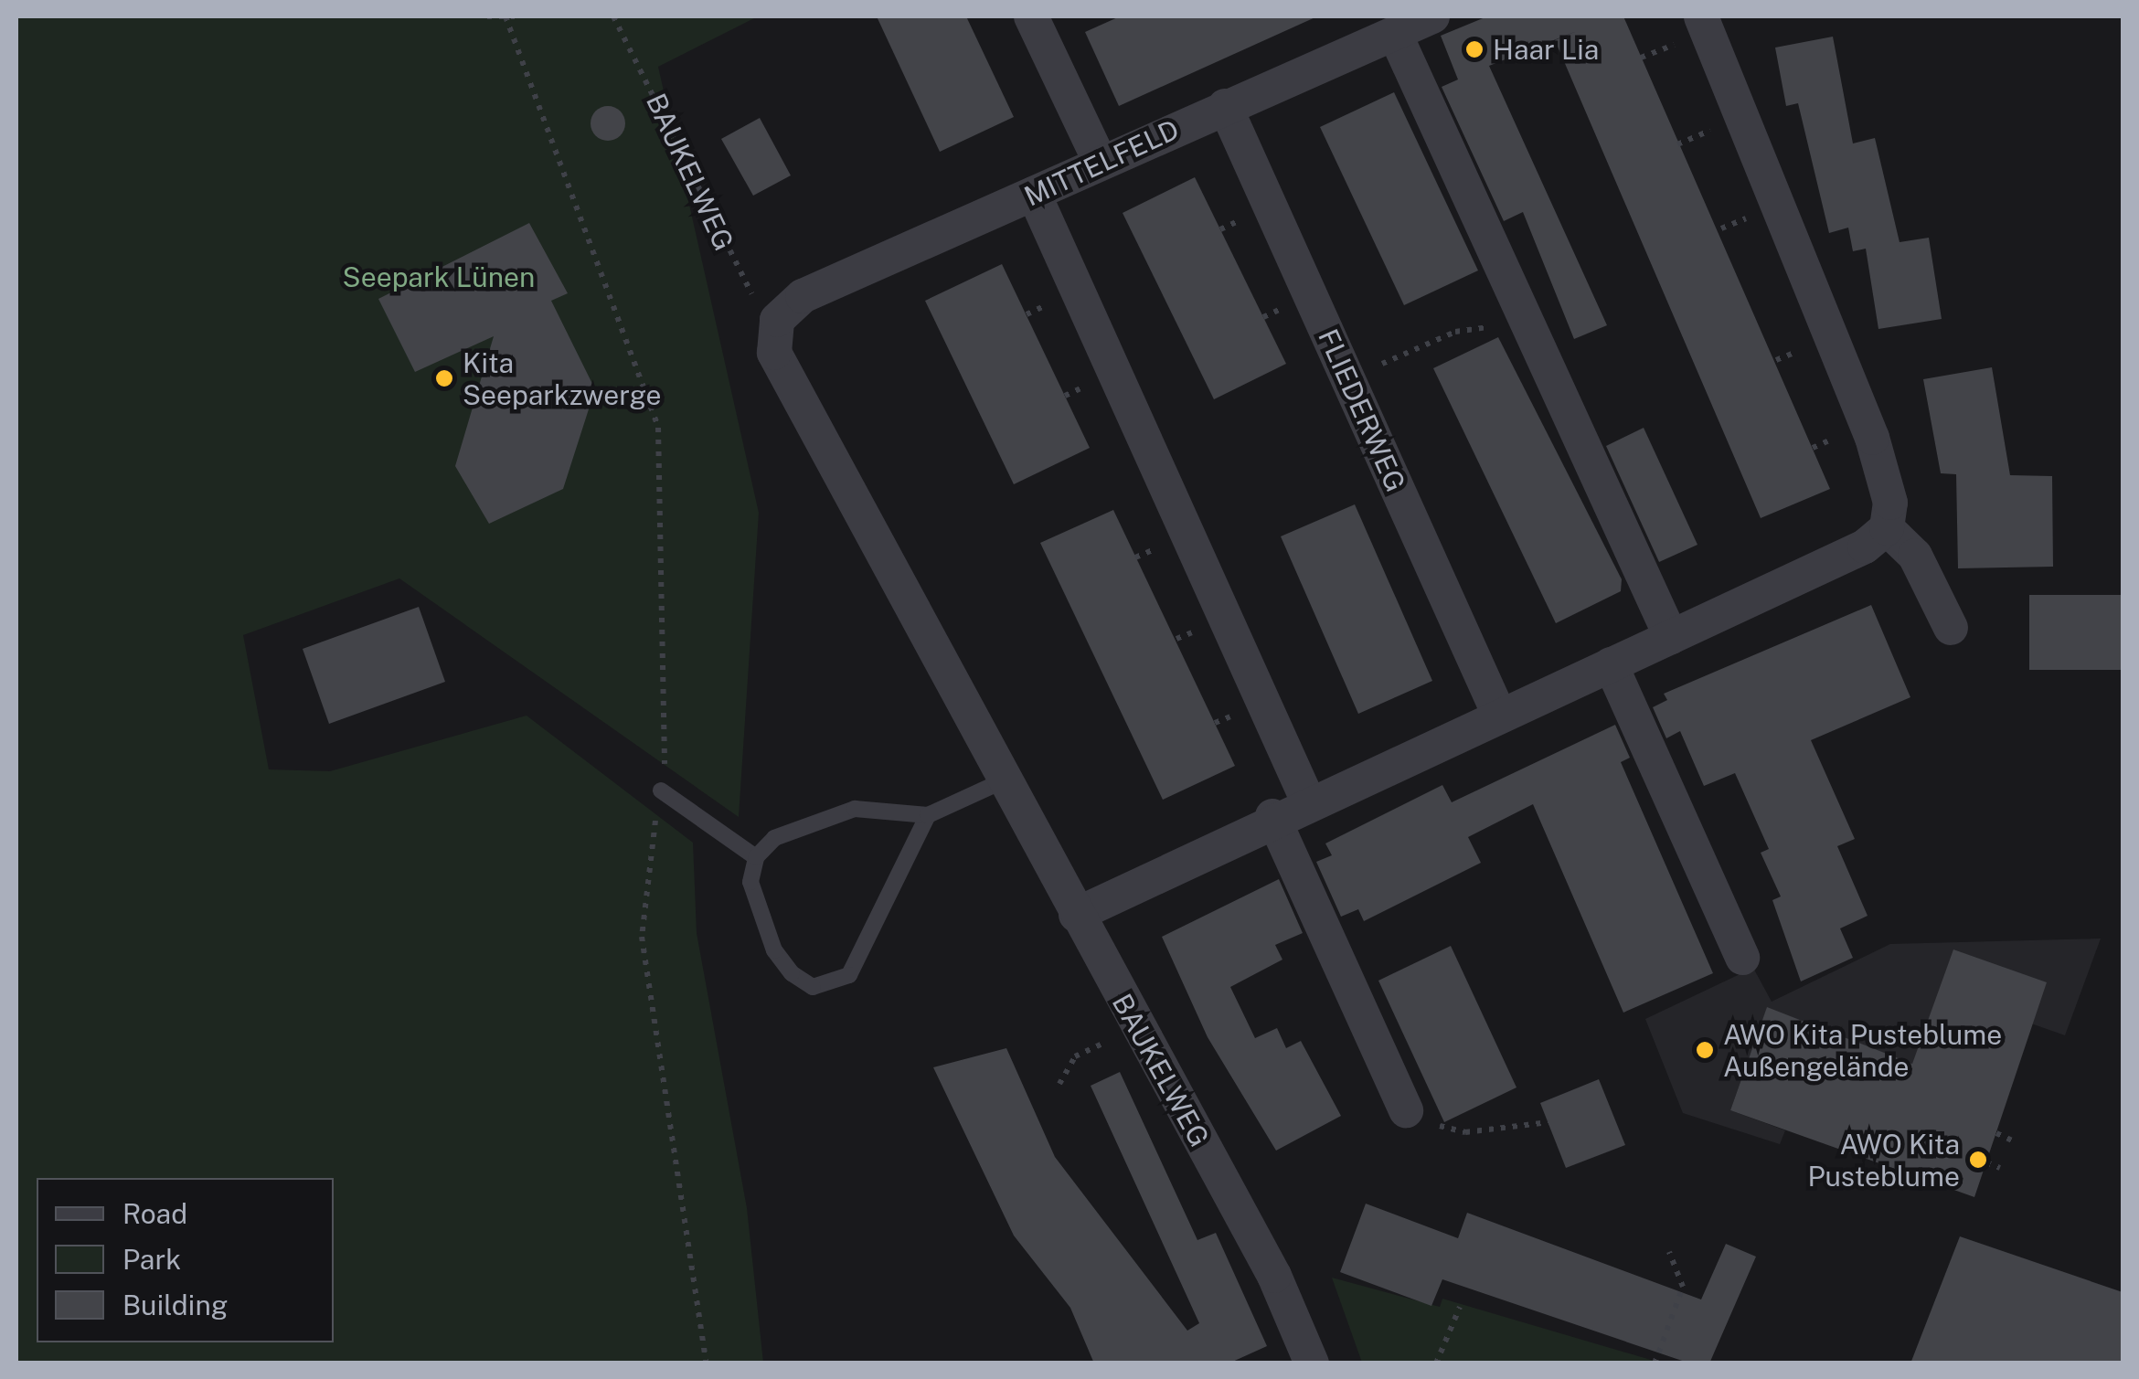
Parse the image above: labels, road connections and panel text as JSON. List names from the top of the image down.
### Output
{
  "streets": {
    "street": ["MITTELFELD", "BAUKELWEG", "FLIEDERWEG"]
  },
  "crossings": [
    ["MITTELFELD", "BAUKELWEG"],
    ["MITTELFELD", "FLIEDERWEG"]
  ],
  "parks": ["Seepark Lünen"],
  "places": [
    "Haar Lia",
    "Kita Seeparkzwerge",
    "AWO Kita Pusteblume Außengelände",
    "AWO Kita Pusteblume"
  ],
  "legend": ["Road", "Park", "Building"]
}
